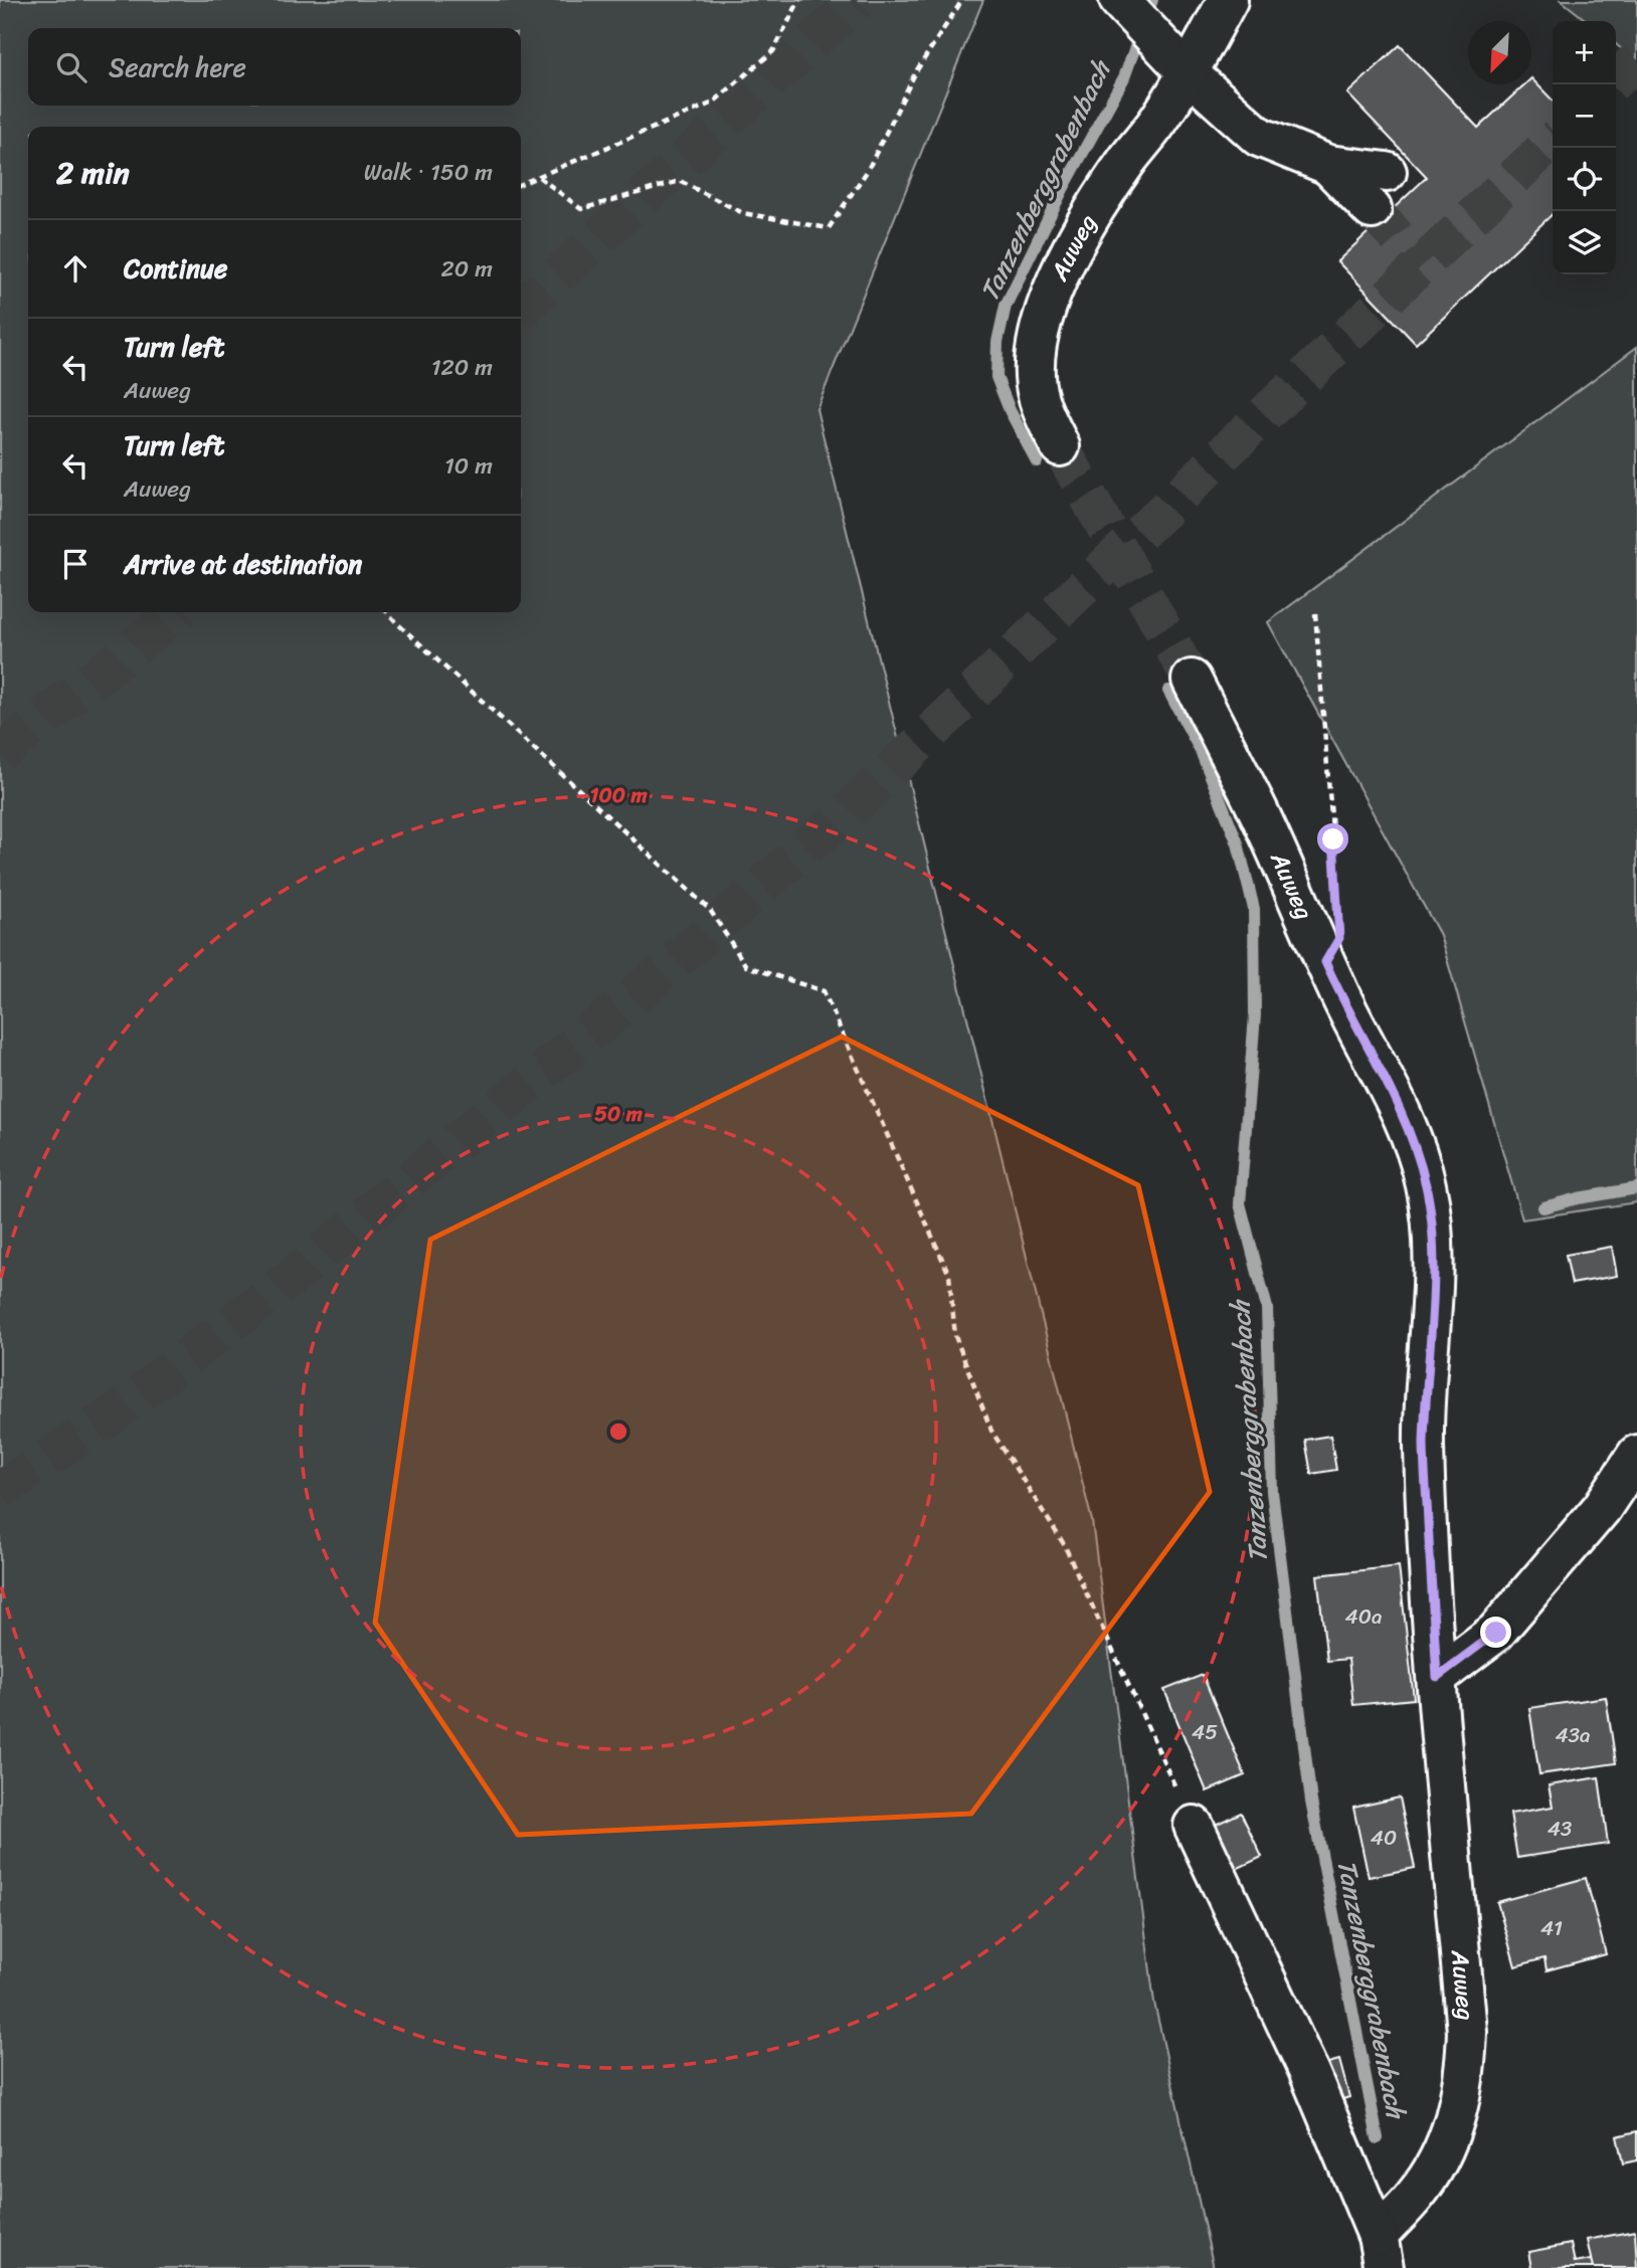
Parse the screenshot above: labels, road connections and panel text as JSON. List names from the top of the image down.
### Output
{
  "streets": {
    "street": ["Auweg"]
  },
  "water": ["Tanzenberggrabenbach"],
  "house_numbers": [
    "40a",
    "45",
    "43a",
    "43",
    "40",
    "41"
  ],
  "north": "bottom left",
  "page": {
    "map_buttons": ["+", "−"],
    "search": "Search here",
    "heading": ["2 min", "Walk · 150 m"],
    "list": [
      ["Continue", "20 m"],
      ["Turn left", "Auweg", "120 m"],
      ["Turn left", "Auweg", "10 m"],
      "Arrive at destination"
    ]
  },
  "rings": ["100 m", "50 m"]
}
